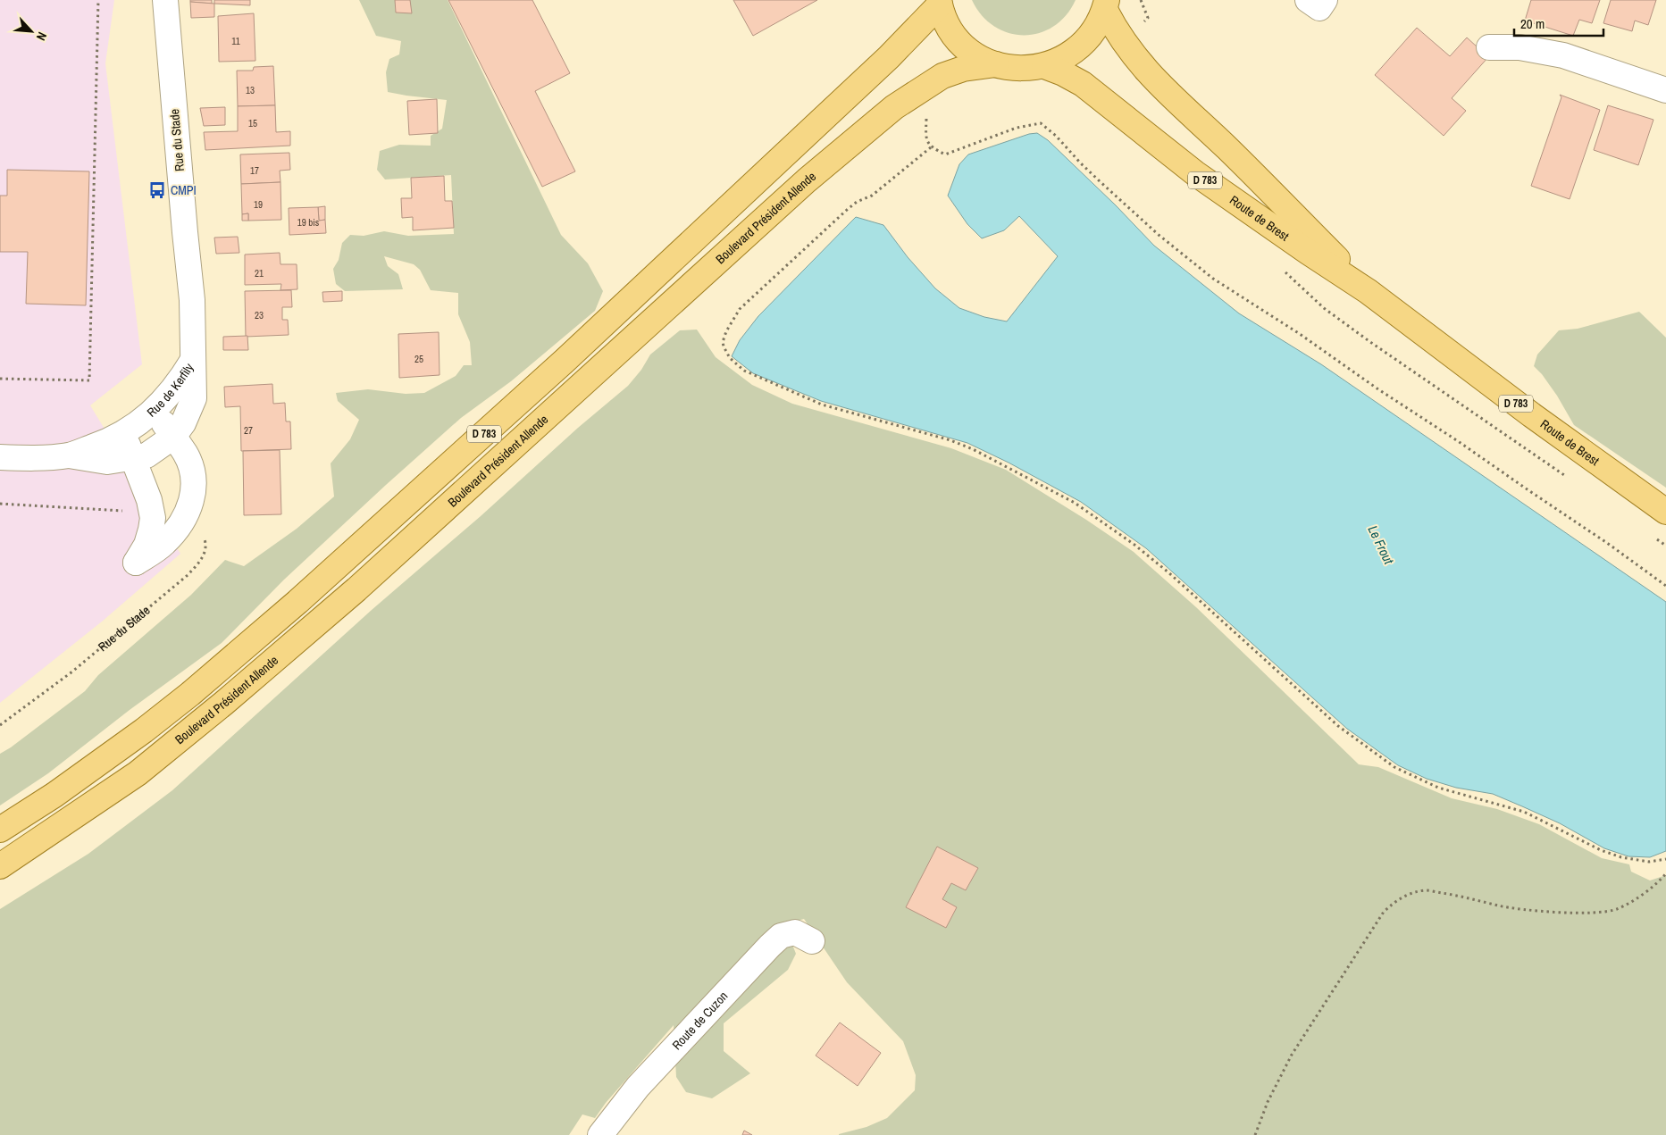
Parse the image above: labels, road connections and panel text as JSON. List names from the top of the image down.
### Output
{
  "streets": {
    "main road": ["D 783", "Boulevard Président Allende", "Route de Brest"],
    "street": ["Rue du Stade", "Rue de Kerfily", "Route de Cuzon"]
  },
  "crossings": [
    ["Rue du Stade", "Rue de Kerfily"]
  ],
  "water": ["Le Frout"],
  "places": {
    "bus stop": ["CMPI"]
  },
  "house_numbers": [
    "11",
    "13",
    "15",
    "17",
    "19",
    "19 bis",
    "21",
    "23",
    "25",
    "27"
  ],
  "scale_bar": "20 m",
  "north": "bottom right"
}
